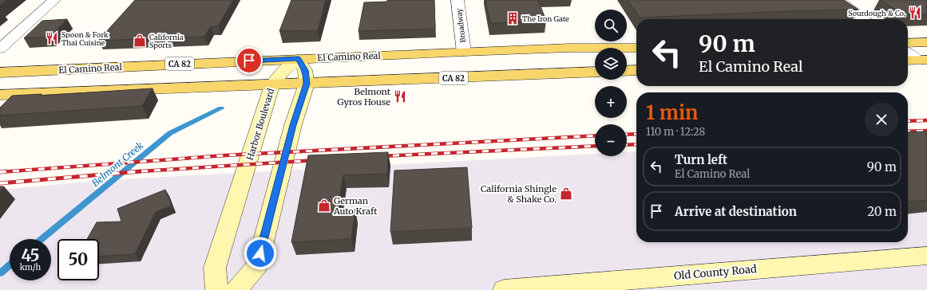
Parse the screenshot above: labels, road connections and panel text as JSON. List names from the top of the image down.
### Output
{
  "streets": {
    "main road": [
      "El Camino Real",
      "CA 82",
      "Harbor Boulevard",
      "Old County Road"
    ],
    "street": ["Broadway"]
  },
  "crossings": [
    ["Broadway", "El Camino Real"],
    ["El Camino Real", "Harbor Boulevard"],
    ["CA 82", "Harbor Boulevard"]
  ],
  "water": ["Belmont Creek"],
  "places": {
    "restaurant": ["Sourdough & Co.", "Spoon & Fork Thai Cuisine", "Belmont Gyros House"],
    "building": ["The Iron Gate"],
    "shop": ["California Sports", "California Shingle & Shake Co.", "German Auto Kraft"]
  },
  "page": {
    "map_buttons": ["+", "−"],
    "turn": ["90 m", "El Camino Real"],
    "heading": ["1 min", "110 m · 12:28"],
    "list": [
      {
        "name": "Turn left",
        "note": "El Camino Real",
        "value": "90 m"
      },
      {
        "name": "Arrive at destination",
        "value": "20 m"
      }
    ],
    "speed": "45 km/h",
    "limit": "50"
  }
}
